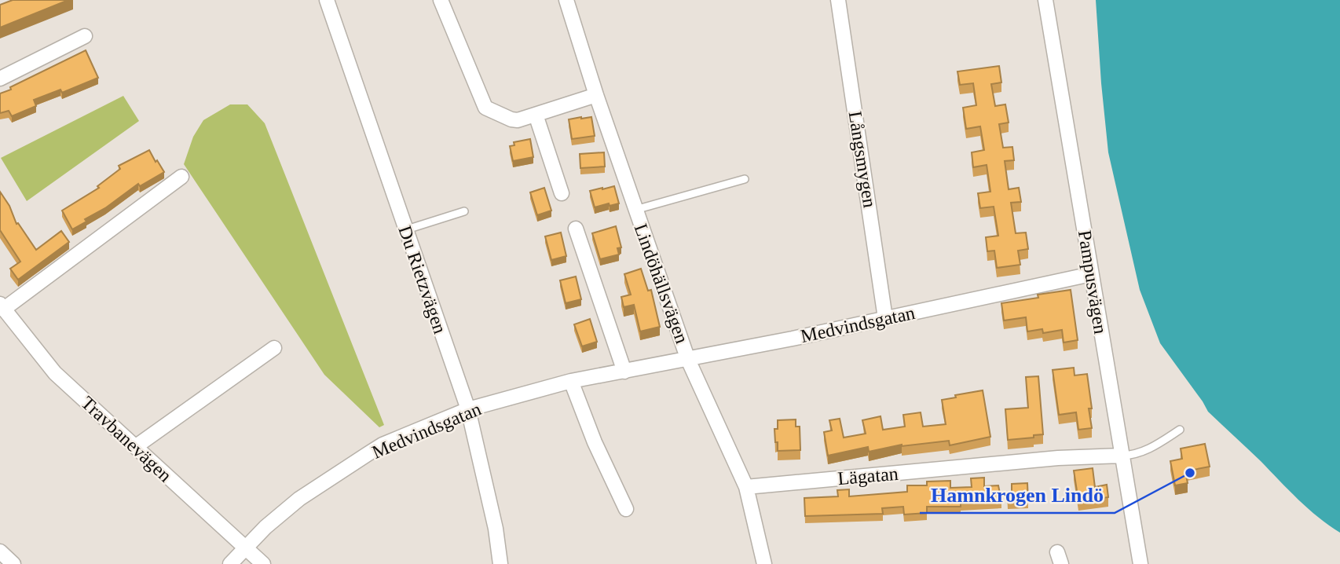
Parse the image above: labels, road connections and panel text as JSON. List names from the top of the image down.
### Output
{
  "streets": {
    "street": [
      "Långsmygen",
      "Du Rietzvägen",
      "Pampusvägen",
      "Lindöhällsvägen",
      "Medvindsgatan",
      "Travbanevägen",
      "Lägatan"
    ]
  },
  "crossings": [
    ["Långsmygen", "Medvindsgatan"],
    ["Du Rietzvägen", "Medvindsgatan"],
    ["Pampusvägen", "Medvindsgatan"],
    ["Pampusvägen", "Lägatan"],
    ["Lindöhällsvägen", "Medvindsgatan"],
    ["Lindöhällsvägen", "Lägatan"],
    ["Medvindsgatan", "Travbanevägen"]
  ],
  "places": ["Hamnkrogen Lindö"]
}
